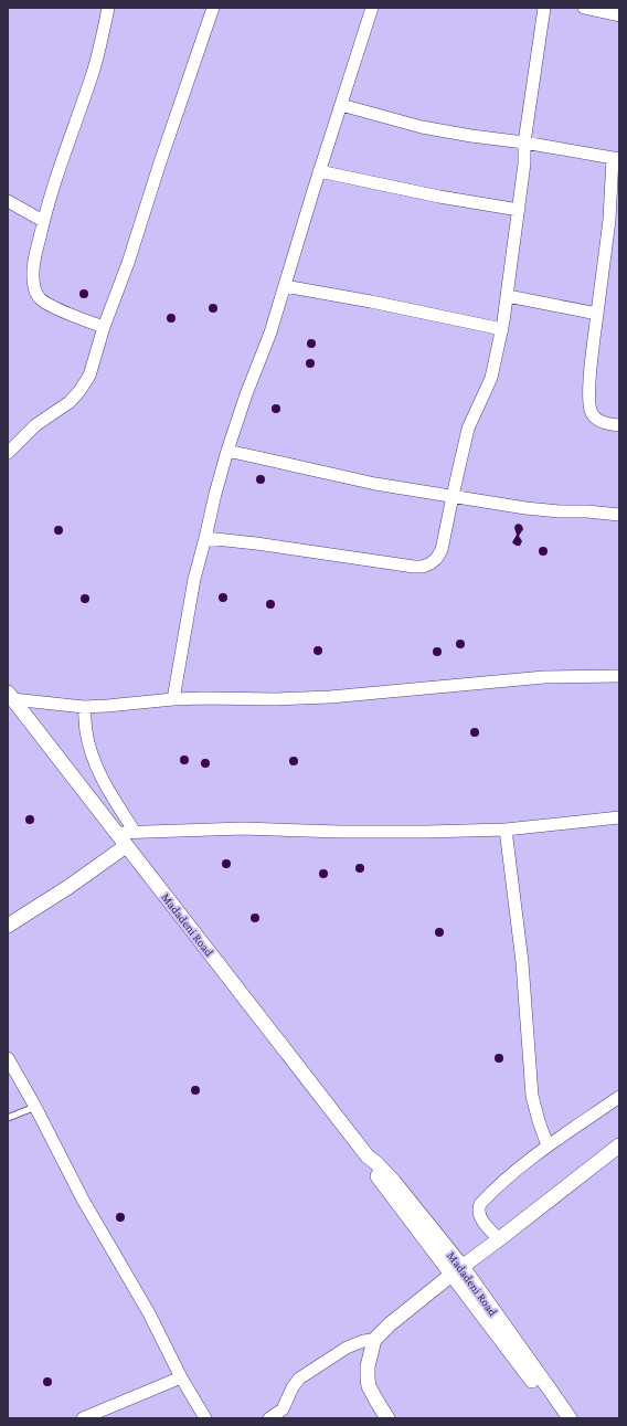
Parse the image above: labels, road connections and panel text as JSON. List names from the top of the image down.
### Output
{
  "streets": {
    "street": ["Madadeni Road"]
  }
}
